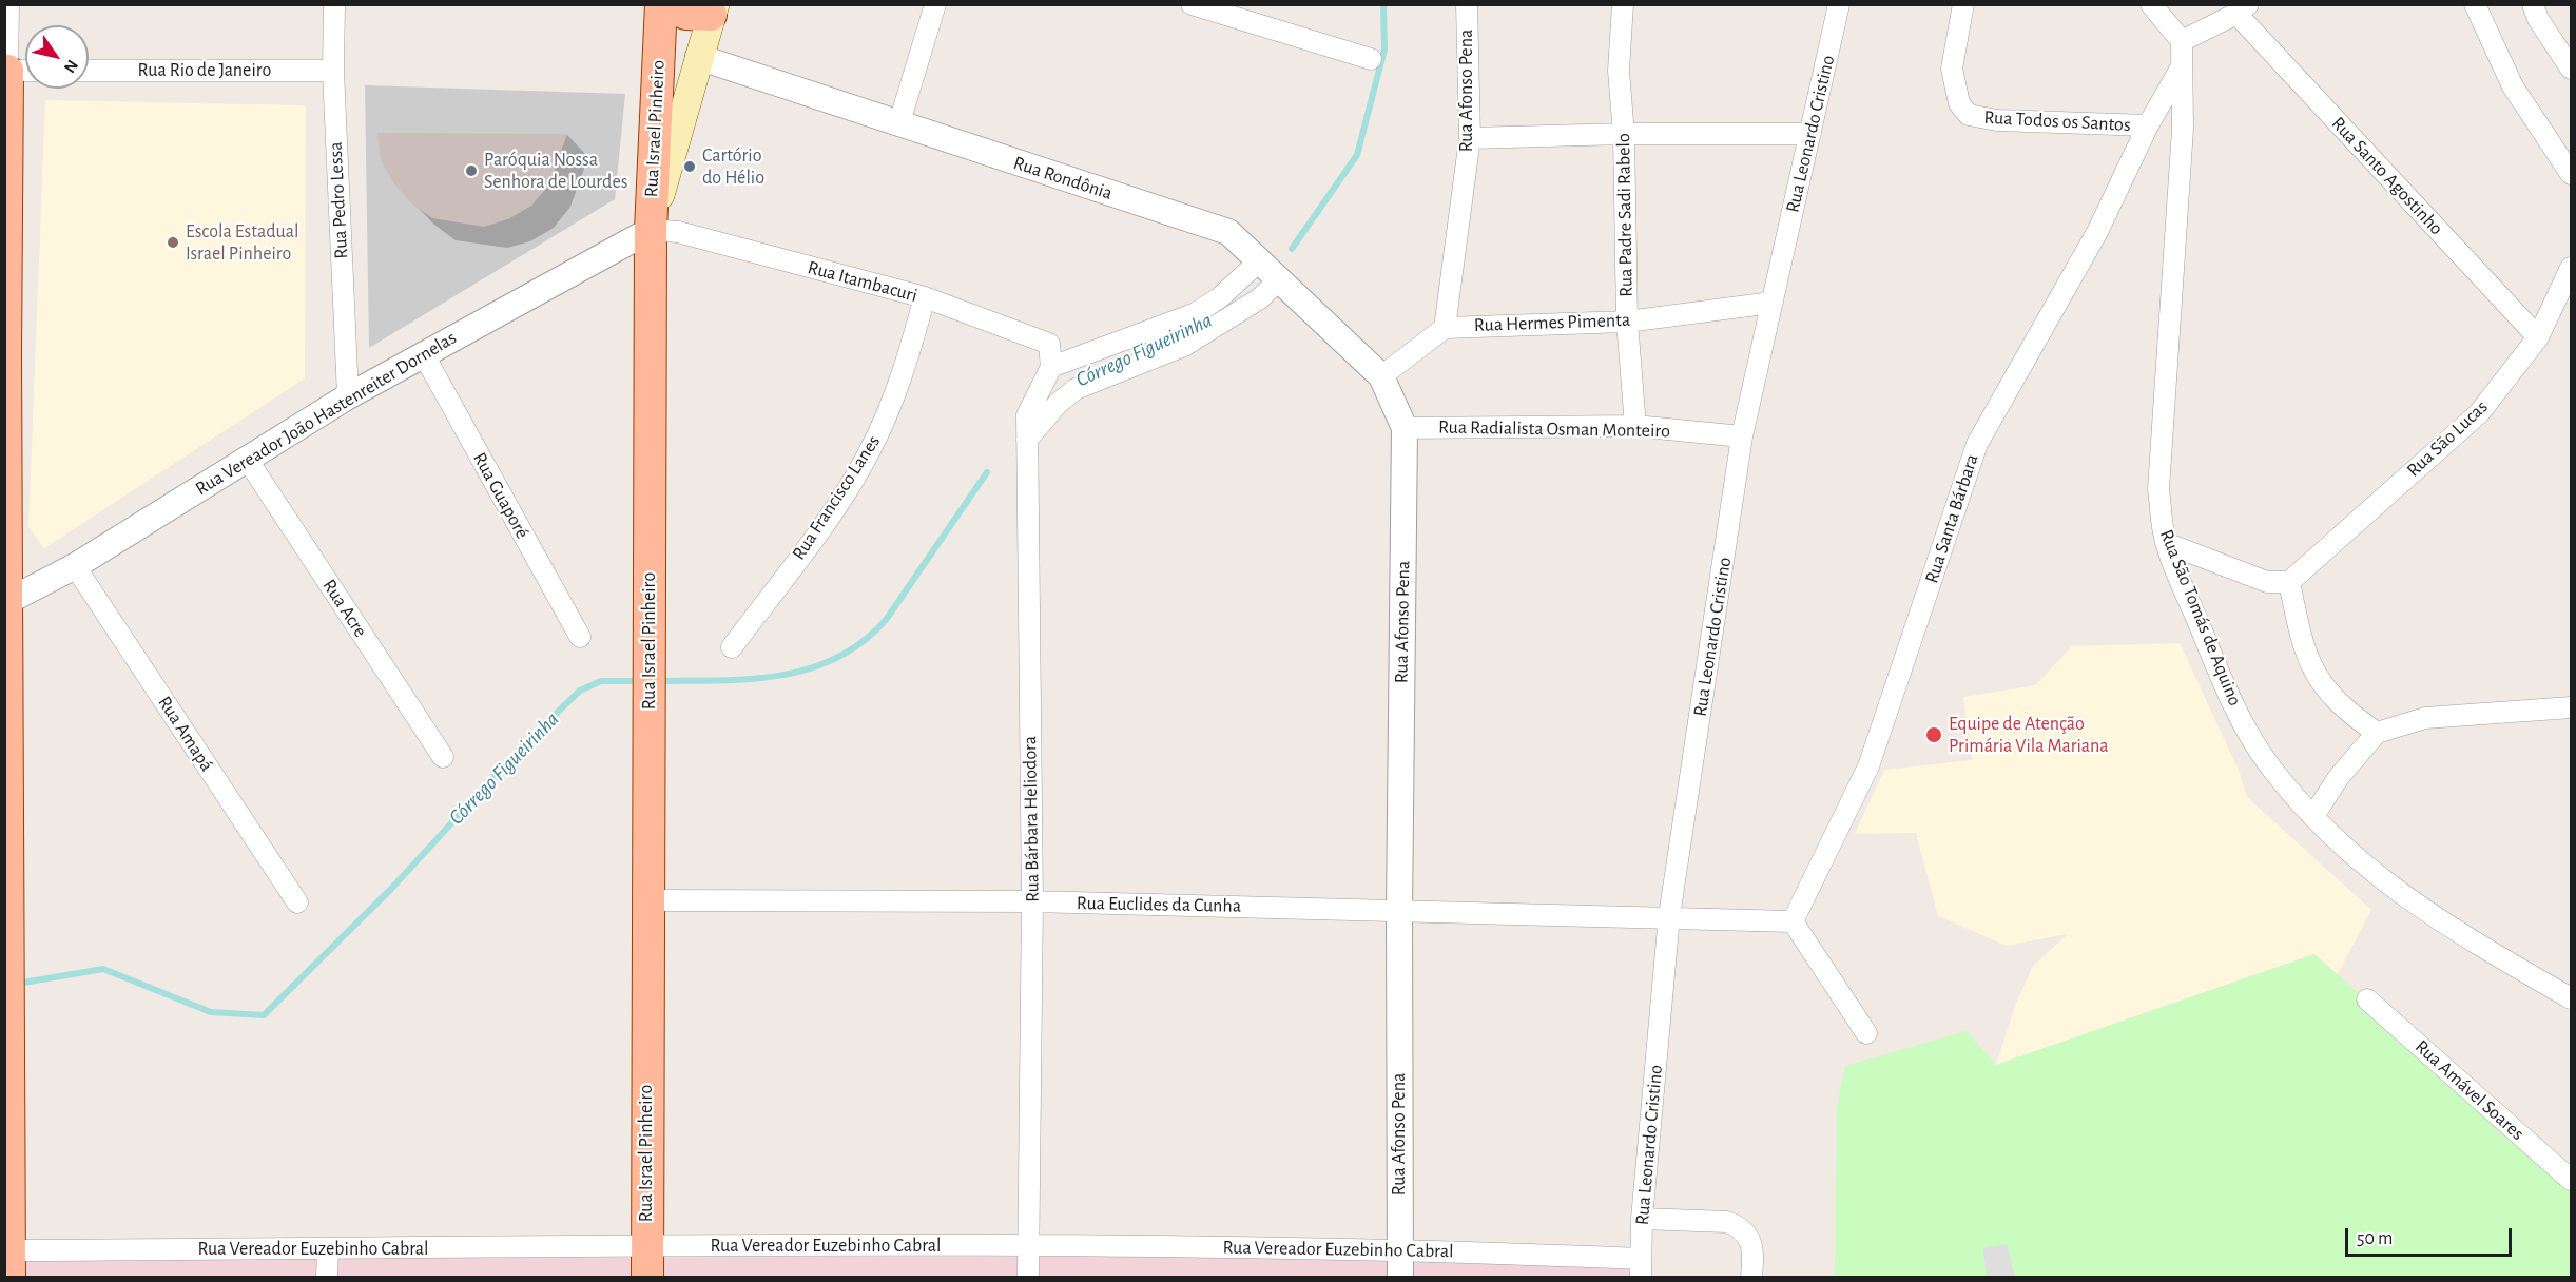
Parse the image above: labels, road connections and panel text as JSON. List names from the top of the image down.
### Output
{
  "streets": {
    "main road": ["Rua Israel Pinheiro"],
    "street": [
      "Rua Rio de Janeiro",
      "Rua Afonso Pena",
      "Rua Todos os Santos",
      "Rua Leonardo Cristino",
      "Rua Santo Agostinho",
      "Rua Rondônia",
      "Rua Pedro Lessa",
      "Rua Padre Sadi Rabelo",
      "Rua Itambacuri",
      "Rua Hermes Pimenta",
      "Rua Vereador João Hastenreiter Dornelas",
      "Rua Radialista Osman Monteiro",
      "Rua São Lucas",
      "Rua Guaporé",
      "Rua Francisco Lanes",
      "Rua Santa Bárbara",
      "Rua Acre",
      "Rua São Tomás de Aquino",
      "Rua Amapá",
      "Rua Bárbara Heliodora",
      "Rua Euclides da Cunha",
      "Rua Amável Soares",
      "Rua Vereador Euzebinho Cabral"
    ]
  },
  "crossings": [
    ["Rua Rio de Janeiro", "Rua Pedro Lessa"],
    ["Rua Afonso Pena", "Rua Rondônia"],
    ["Rua Afonso Pena", "Rua Hermes Pimenta"],
    ["Rua Afonso Pena", "Rua Radialista Osman Monteiro"],
    ["Rua Afonso Pena", "Rua Euclides da Cunha"],
    ["Rua Afonso Pena", "Rua Vereador Euzebinho Cabral"],
    ["Rua Todos os Santos", "Rua Santa Bárbara"],
    ["Rua Israel Pinheiro", "Rua Itambacuri"],
    ["Rua Israel Pinheiro", "Rua Vereador João Hastenreiter Dornelas"],
    ["Rua Israel Pinheiro", "Rua Euclides da Cunha"],
    ["Rua Israel Pinheiro", "Rua Vereador Euzebinho Cabral"],
    ["Rua Leonardo Cristino", "Rua Hermes Pimenta"],
    ["Rua Leonardo Cristino", "Rua Radialista Osman Monteiro"],
    ["Rua Leonardo Cristino", "Rua Euclides da Cunha"],
    ["Rua Leonardo Cristino", "Rua Vereador Euzebinho Cabral"],
    ["Rua Santo Agostinho", "Rua São Lucas"],
    ["Rua Pedro Lessa", "Rua Vereador João Hastenreiter Dornelas"],
    ["Rua Padre Sadi Rabelo", "Rua Hermes Pimenta"],
    ["Rua Padre Sadi Rabelo", "Rua Radialista Osman Monteiro"],
    ["Rua Itambacuri", "Rua Vereador João Hastenreiter Dornelas"],
    ["Rua Itambacuri", "Rua Francisco Lanes"],
    ["Rua Itambacuri", "Rua Bárbara Heliodora"],
    ["Rua Vereador João Hastenreiter Dornelas", "Rua Guaporé"],
    ["Rua Vereador João Hastenreiter Dornelas", "Rua Acre"],
    ["Rua Vereador João Hastenreiter Dornelas", "Rua Amapá"],
    ["Rua Santa Bárbara", "Rua São Tomás de Aquino"],
    ["Rua Bárbara Heliodora", "Rua Euclides da Cunha"],
    ["Rua Bárbara Heliodora", "Rua Vereador Euzebinho Cabral"]
  ],
  "water": ["Córrego Figueirinha"],
  "places": [
    "Cartório do Hélio",
    "Paróquia Nossa Senhora de Lourdes",
    "Escola Estadual Israel Pinheiro",
    "Equipe de Atenção Primária Vila Mariana"
  ],
  "scale_bar": "50 m",
  "north": "bottom right"
}
